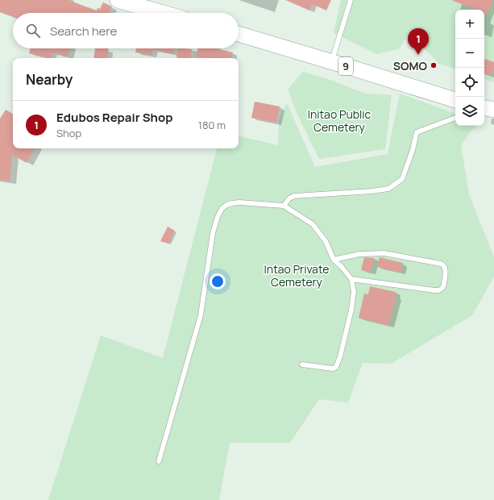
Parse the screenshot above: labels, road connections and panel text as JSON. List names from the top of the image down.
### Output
{
  "streets": {
    "highway": ["9"]
  },
  "parks": ["Initao Public Cemetery", "Intao Private Cemetery"],
  "places": ["SOMO"],
  "page": {
    "map_buttons": ["+", "−"],
    "search": "Search here",
    "pins": "1",
    "heading": "Nearby",
    "list": [
      {
        "mark": "1",
        "name": "Edubos Repair Shop",
        "note": "Shop",
        "value": "180 m"
      }
    ]
  }
}
